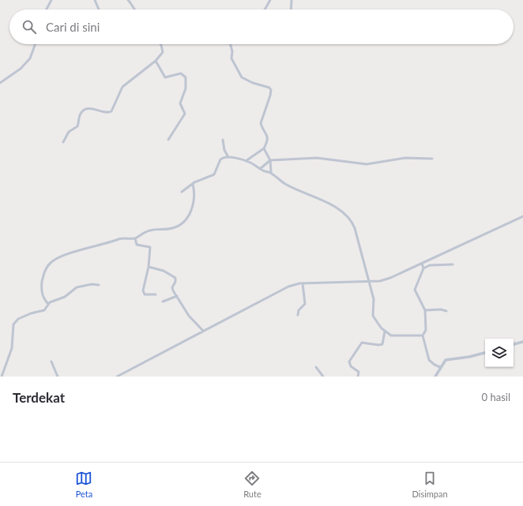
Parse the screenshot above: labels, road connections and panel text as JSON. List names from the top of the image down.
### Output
{
  "page": {
    "search": "Cari di sini",
    "heading": ["Terdekat", "0 hasil"],
    "nav": ["Peta", "Rute", "Disimpan"]
  }
}
